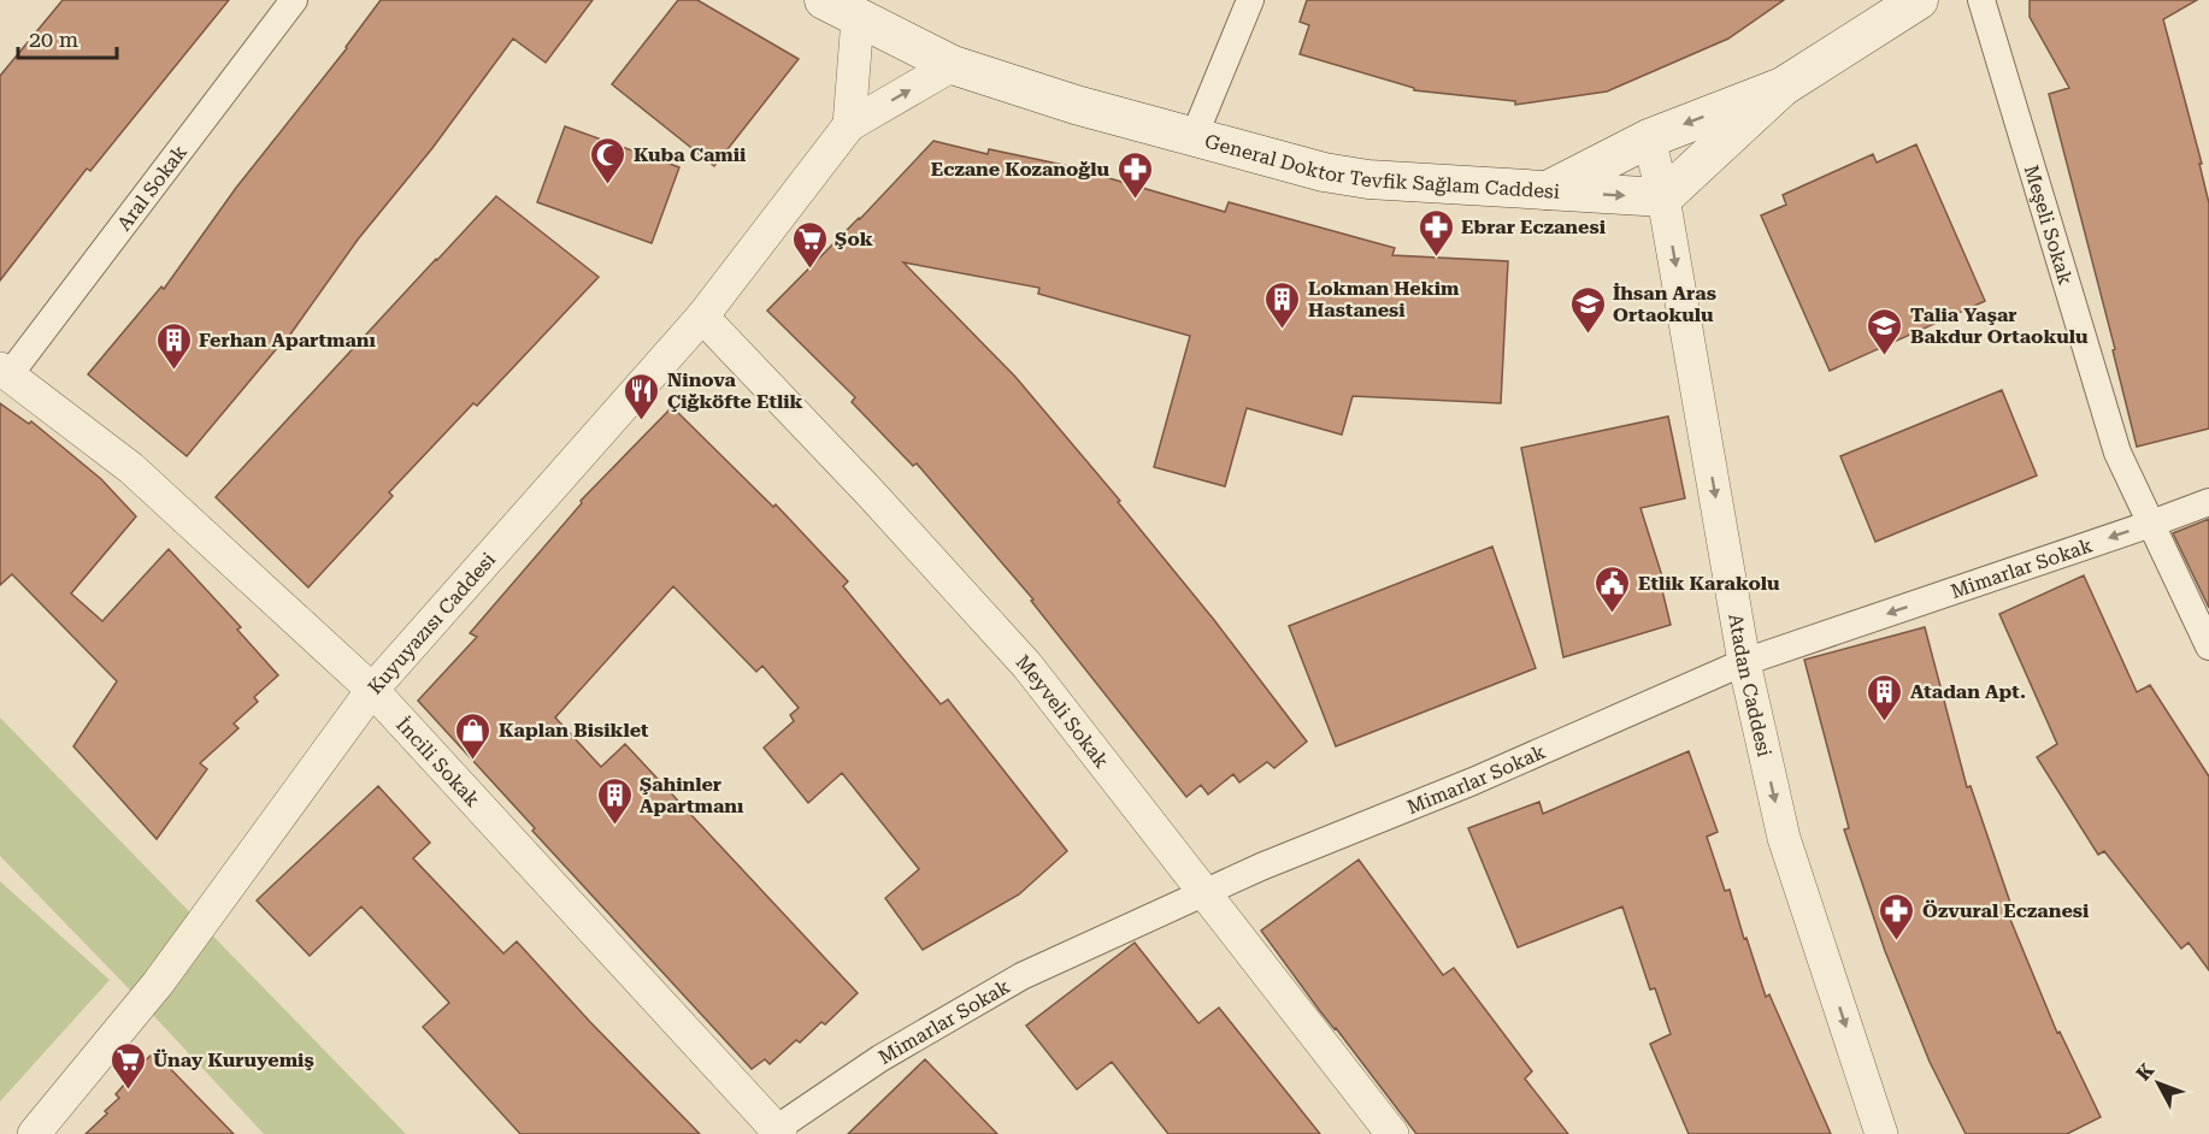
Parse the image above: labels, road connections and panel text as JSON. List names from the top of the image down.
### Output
{
  "streets": {
    "main road": ["General Doktor Tevfik Sağlam Caddesi"],
    "street": [
      "Aral Sokak",
      "Meşeli Sokak",
      "Mimarlar Sokak",
      "Kuyuyazısı Caddesi",
      "Atadan Caddesi",
      "Meyveli Sokak",
      "İncili Sokak"
    ]
  },
  "crossings": [
    ["General Doktor Tevfik Sağlam Caddesi", "Atadan Caddesi"],
    ["Aral Sokak", "İncili Sokak"],
    ["Meşeli Sokak", "Mimarlar Sokak"],
    ["Mimarlar Sokak", "Atadan Caddesi"],
    ["Mimarlar Sokak", "Meyveli Sokak"],
    ["Mimarlar Sokak", "İncili Sokak"],
    ["Kuyuyazısı Caddesi", "Meyveli Sokak"],
    ["Kuyuyazısı Caddesi", "İncili Sokak"]
  ],
  "one_way": ["Atadan Caddesi"],
  "places": {
    "mosque": ["Kuba Camii"],
    "pharmacy": ["Eczane Kozanoğlu", "Ebrar Eczanesi", "Özvural Eczanesi"],
    "supermarket": ["Şok", "Ünay Kuruyemiş"],
    "building": [
      "Lokman Hekim Hastanesi",
      "Ferhan Apartmanı",
      "Atadan Apt.",
      "Şahinler Apartmanı"
    ],
    "school or university": ["İhsan Aras Ortaokulu", "Talia Yaşar Bakdur Ortaokulu"],
    "restaurant": ["Ninova Çiğköfte Etlik"],
    "public building": ["Etlik Karakolu"],
    "shop": ["Kaplan Bisiklet"]
  },
  "scale_bar": "20 m",
  "north": "top left"
}
